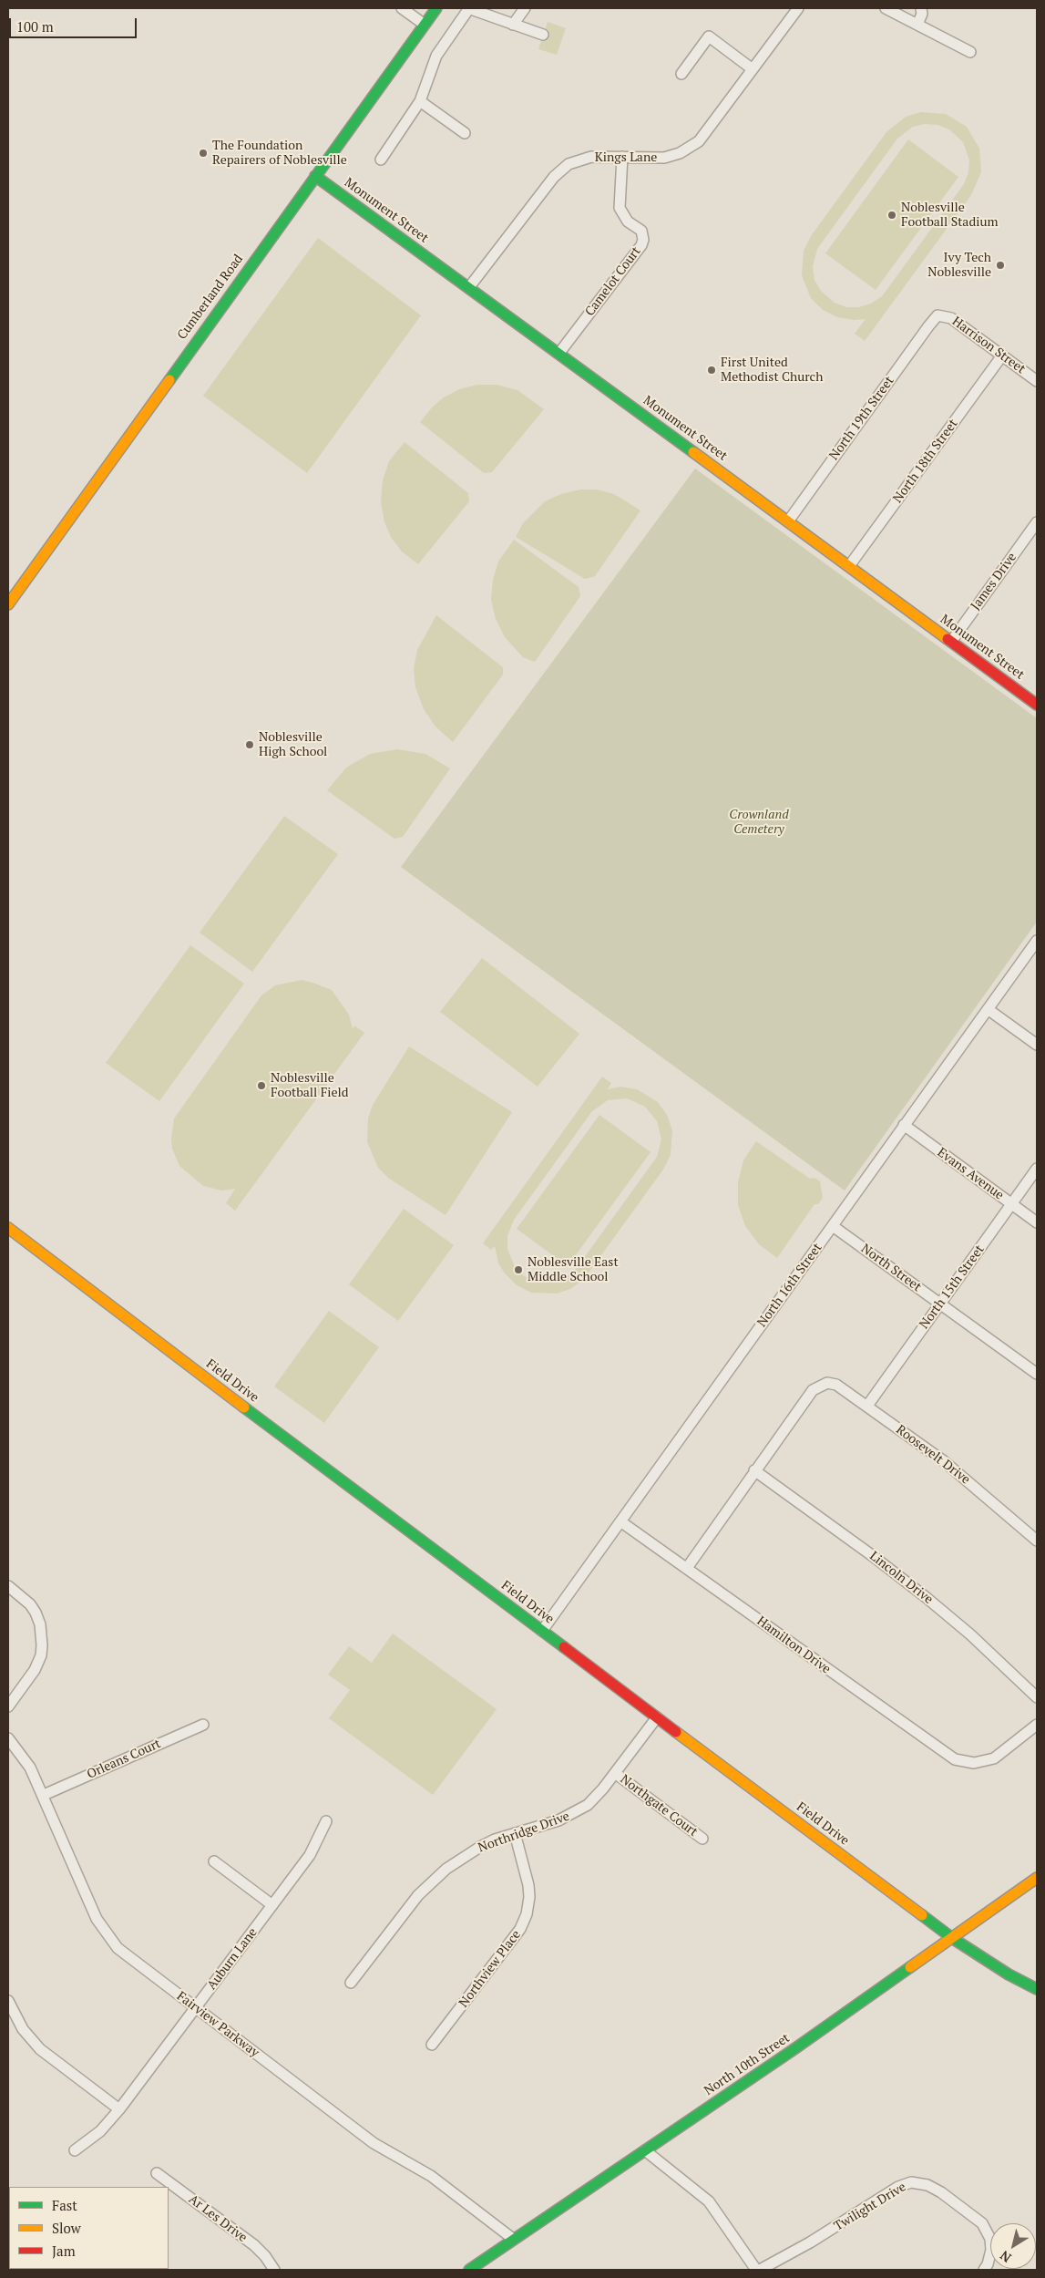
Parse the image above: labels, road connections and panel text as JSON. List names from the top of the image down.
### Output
{
  "streets": {
    "street": [
      "Kings Lane",
      "Monument Street",
      "Camelot Court",
      "Cumberland Road",
      "Harrison Street",
      "North 19th Street",
      "North 18th Street",
      "James Drive",
      "Evans Avenue",
      "North Street",
      "North 16th Street",
      "North 15th Street",
      "Field Drive",
      "Roosevelt Drive",
      "Lincoln Drive",
      "Hamilton Drive",
      "Orleans Court",
      "Northgate Court",
      "Northridge Drive",
      "Auburn Lane",
      "Northview Place",
      "Fairview Parkway",
      "North 10th Street",
      "Twilight Drive",
      "Ar Les Drive"
    ]
  },
  "crossings": [
    ["Kings Lane", "Monument Street"],
    ["Kings Lane", "Camelot Court"],
    ["Monument Street", "Camelot Court"],
    ["Monument Street", "Cumberland Road"],
    ["Monument Street", "North 19th Street"],
    ["Monument Street", "North 18th Street"],
    ["Monument Street", "James Drive"],
    ["Harrison Street", "North 19th Street"],
    ["Harrison Street", "North 18th Street"],
    ["Evans Avenue", "North 16th Street"],
    ["Evans Avenue", "North 15th Street"],
    ["North Street", "North 16th Street"],
    ["North Street", "North 15th Street"],
    ["North 16th Street", "Field Drive"],
    ["North 16th Street", "Hamilton Drive"],
    ["North 15th Street", "Roosevelt Drive"],
    ["Field Drive", "Northridge Drive"],
    ["Field Drive", "North 10th Street"],
    ["Roosevelt Drive", "Lincoln Drive"],
    ["Orleans Court", "Fairview Parkway"],
    ["Northgate Court", "Northridge Drive"],
    ["Northridge Drive", "Northview Place"],
    ["Auburn Lane", "Fairview Parkway"],
    ["Fairview Parkway", "North 10th Street"]
  ],
  "parks": ["Crownland Cemetery"],
  "places": [
    "The Foundation Repairers of Noblesville",
    "Noblesville Football Stadium",
    "Ivy Tech Noblesville",
    "First United Methodist Church",
    "Noblesville High School",
    "Noblesville Football Field",
    "Noblesville East Middle School"
  ],
  "legend": ["Fast", "Slow", "Jam"],
  "scale_bar": "100 m",
  "north": "bottom left"
}
